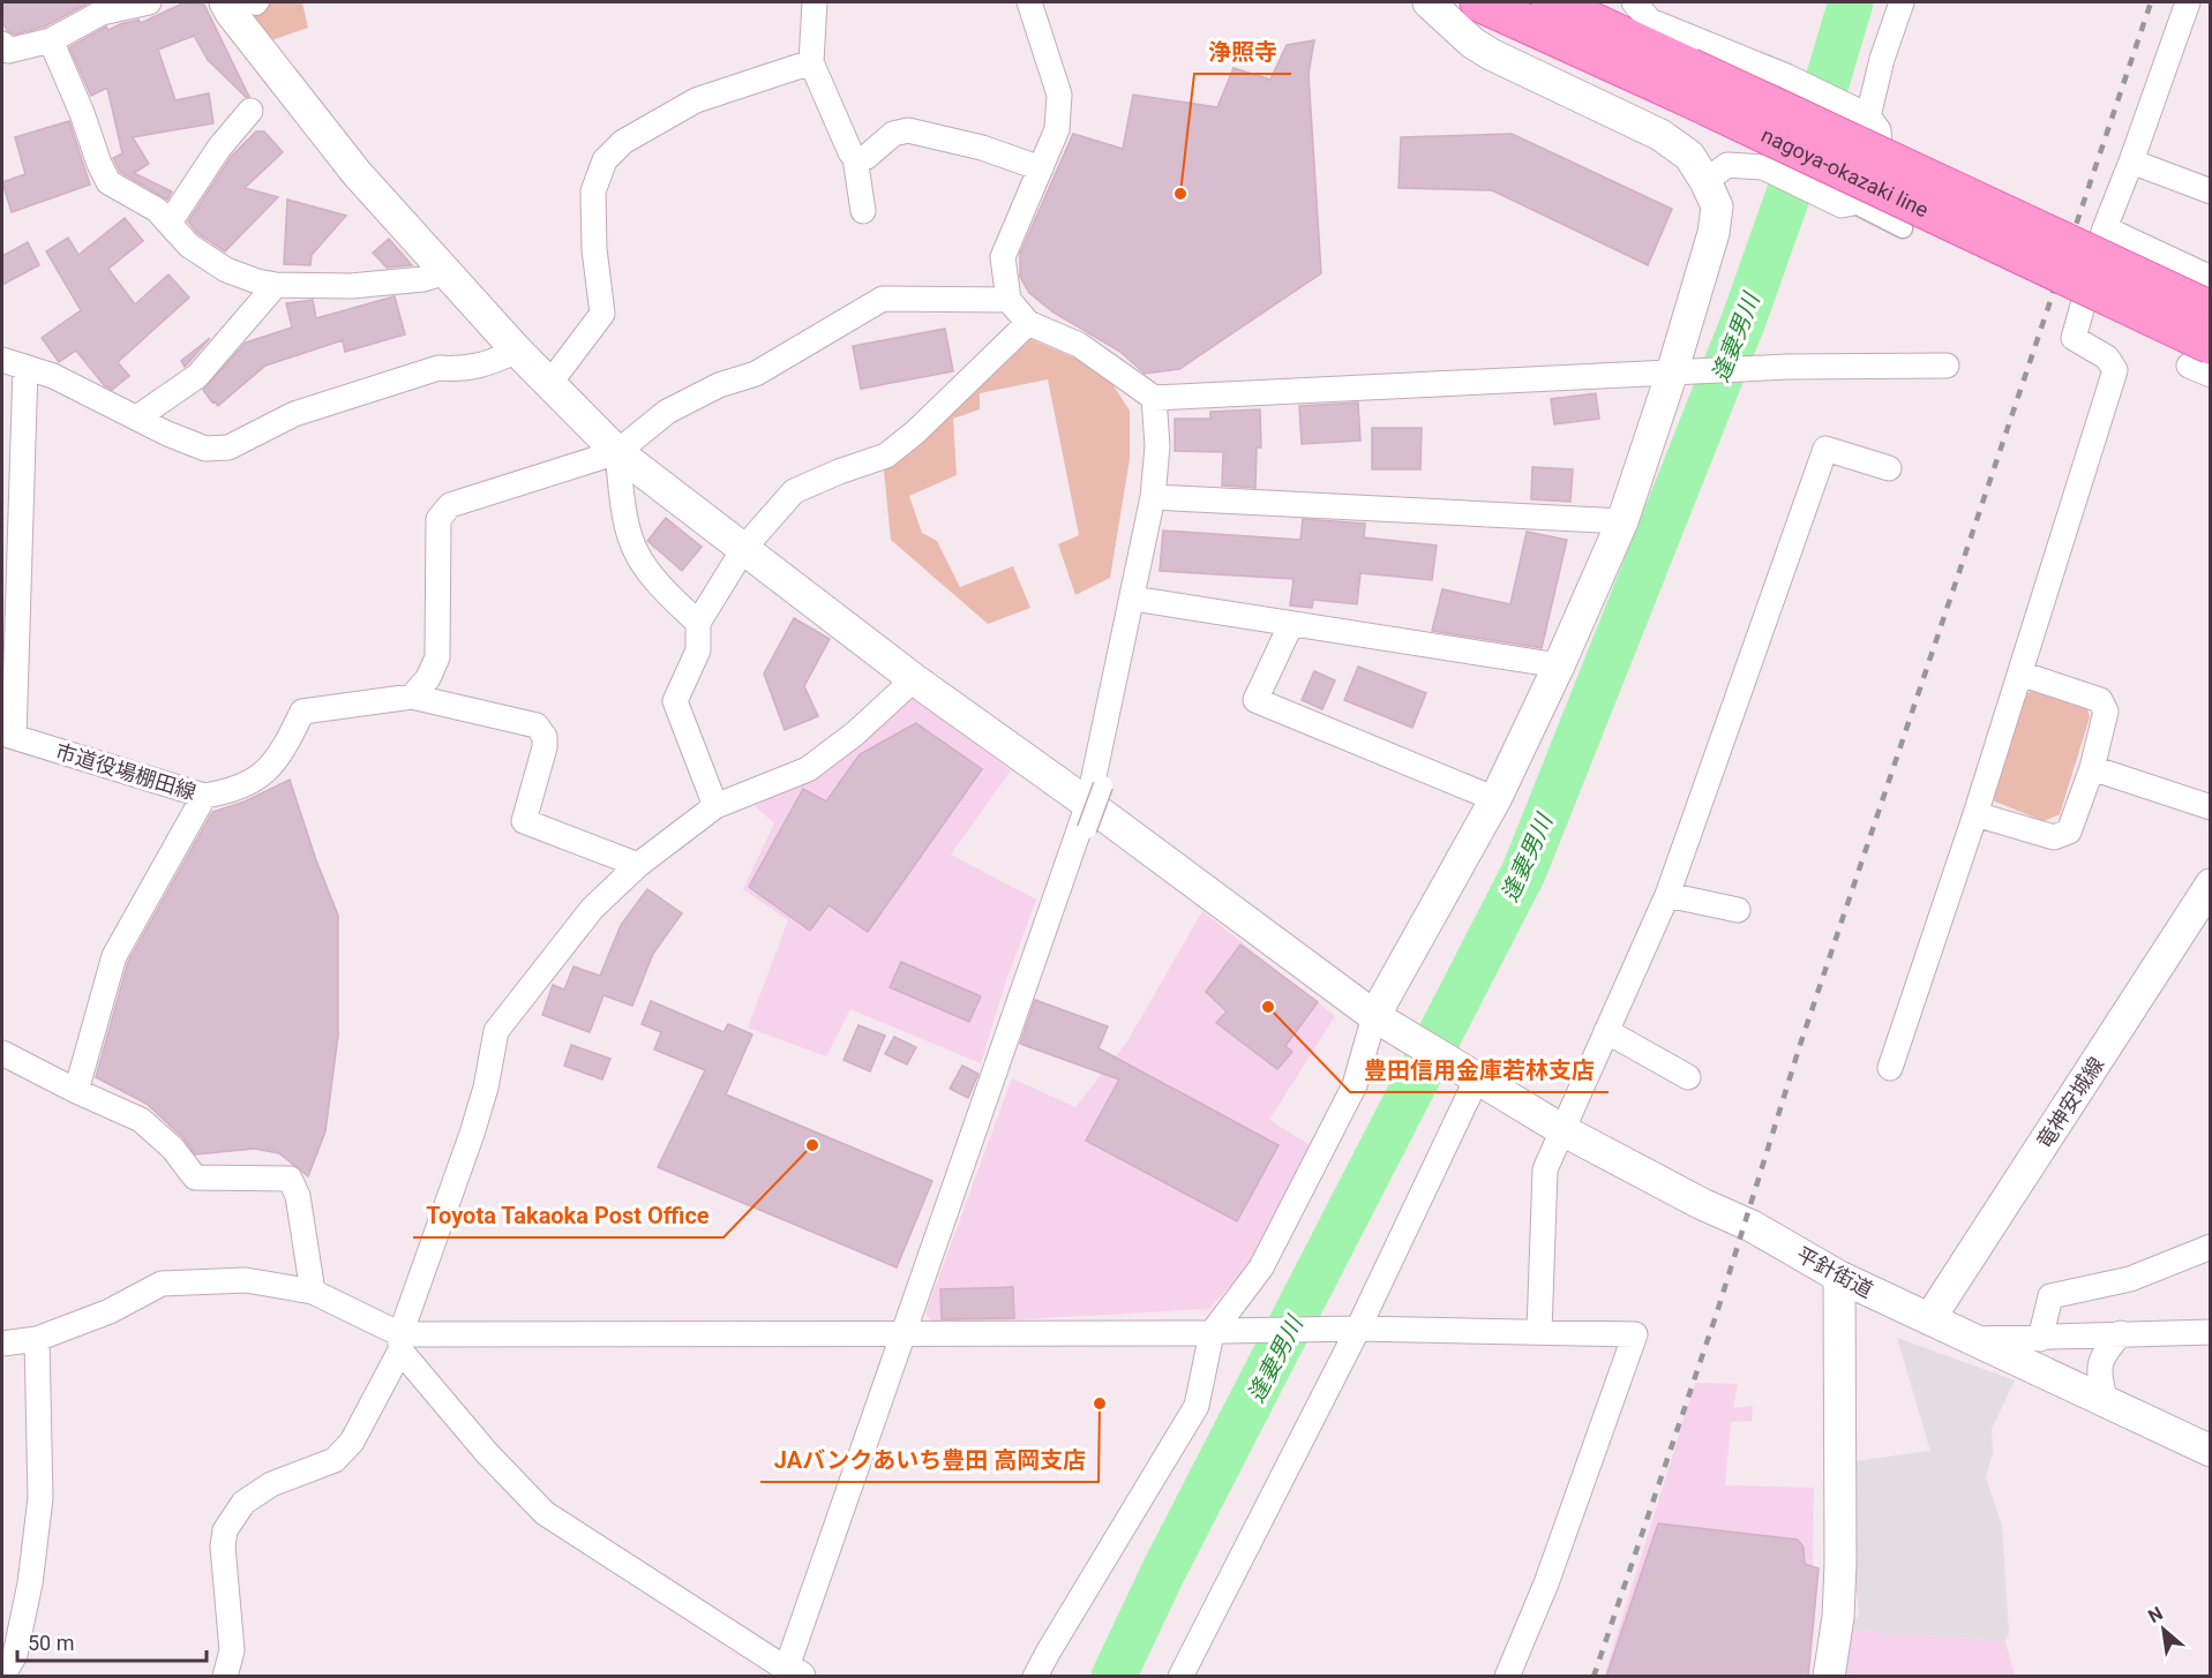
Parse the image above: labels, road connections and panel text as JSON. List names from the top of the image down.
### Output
{
  "streets": {
    "main road": ["nagoya-okazaki line"],
    "street": ["市道役場棚田線", "竜神安城線", "平針街道"]
  },
  "crossings": [
    ["竜神安城線", "平針街道"]
  ],
  "water": ["逢妻男川"],
  "places": [
    "浄照寺",
    "豊田信用金庫若林支店",
    "Toyota Takaoka Post Office",
    "JAバンクあいち豊田 高岡支店"
  ],
  "scale_bar": "50 m",
  "north": "top left"
}
